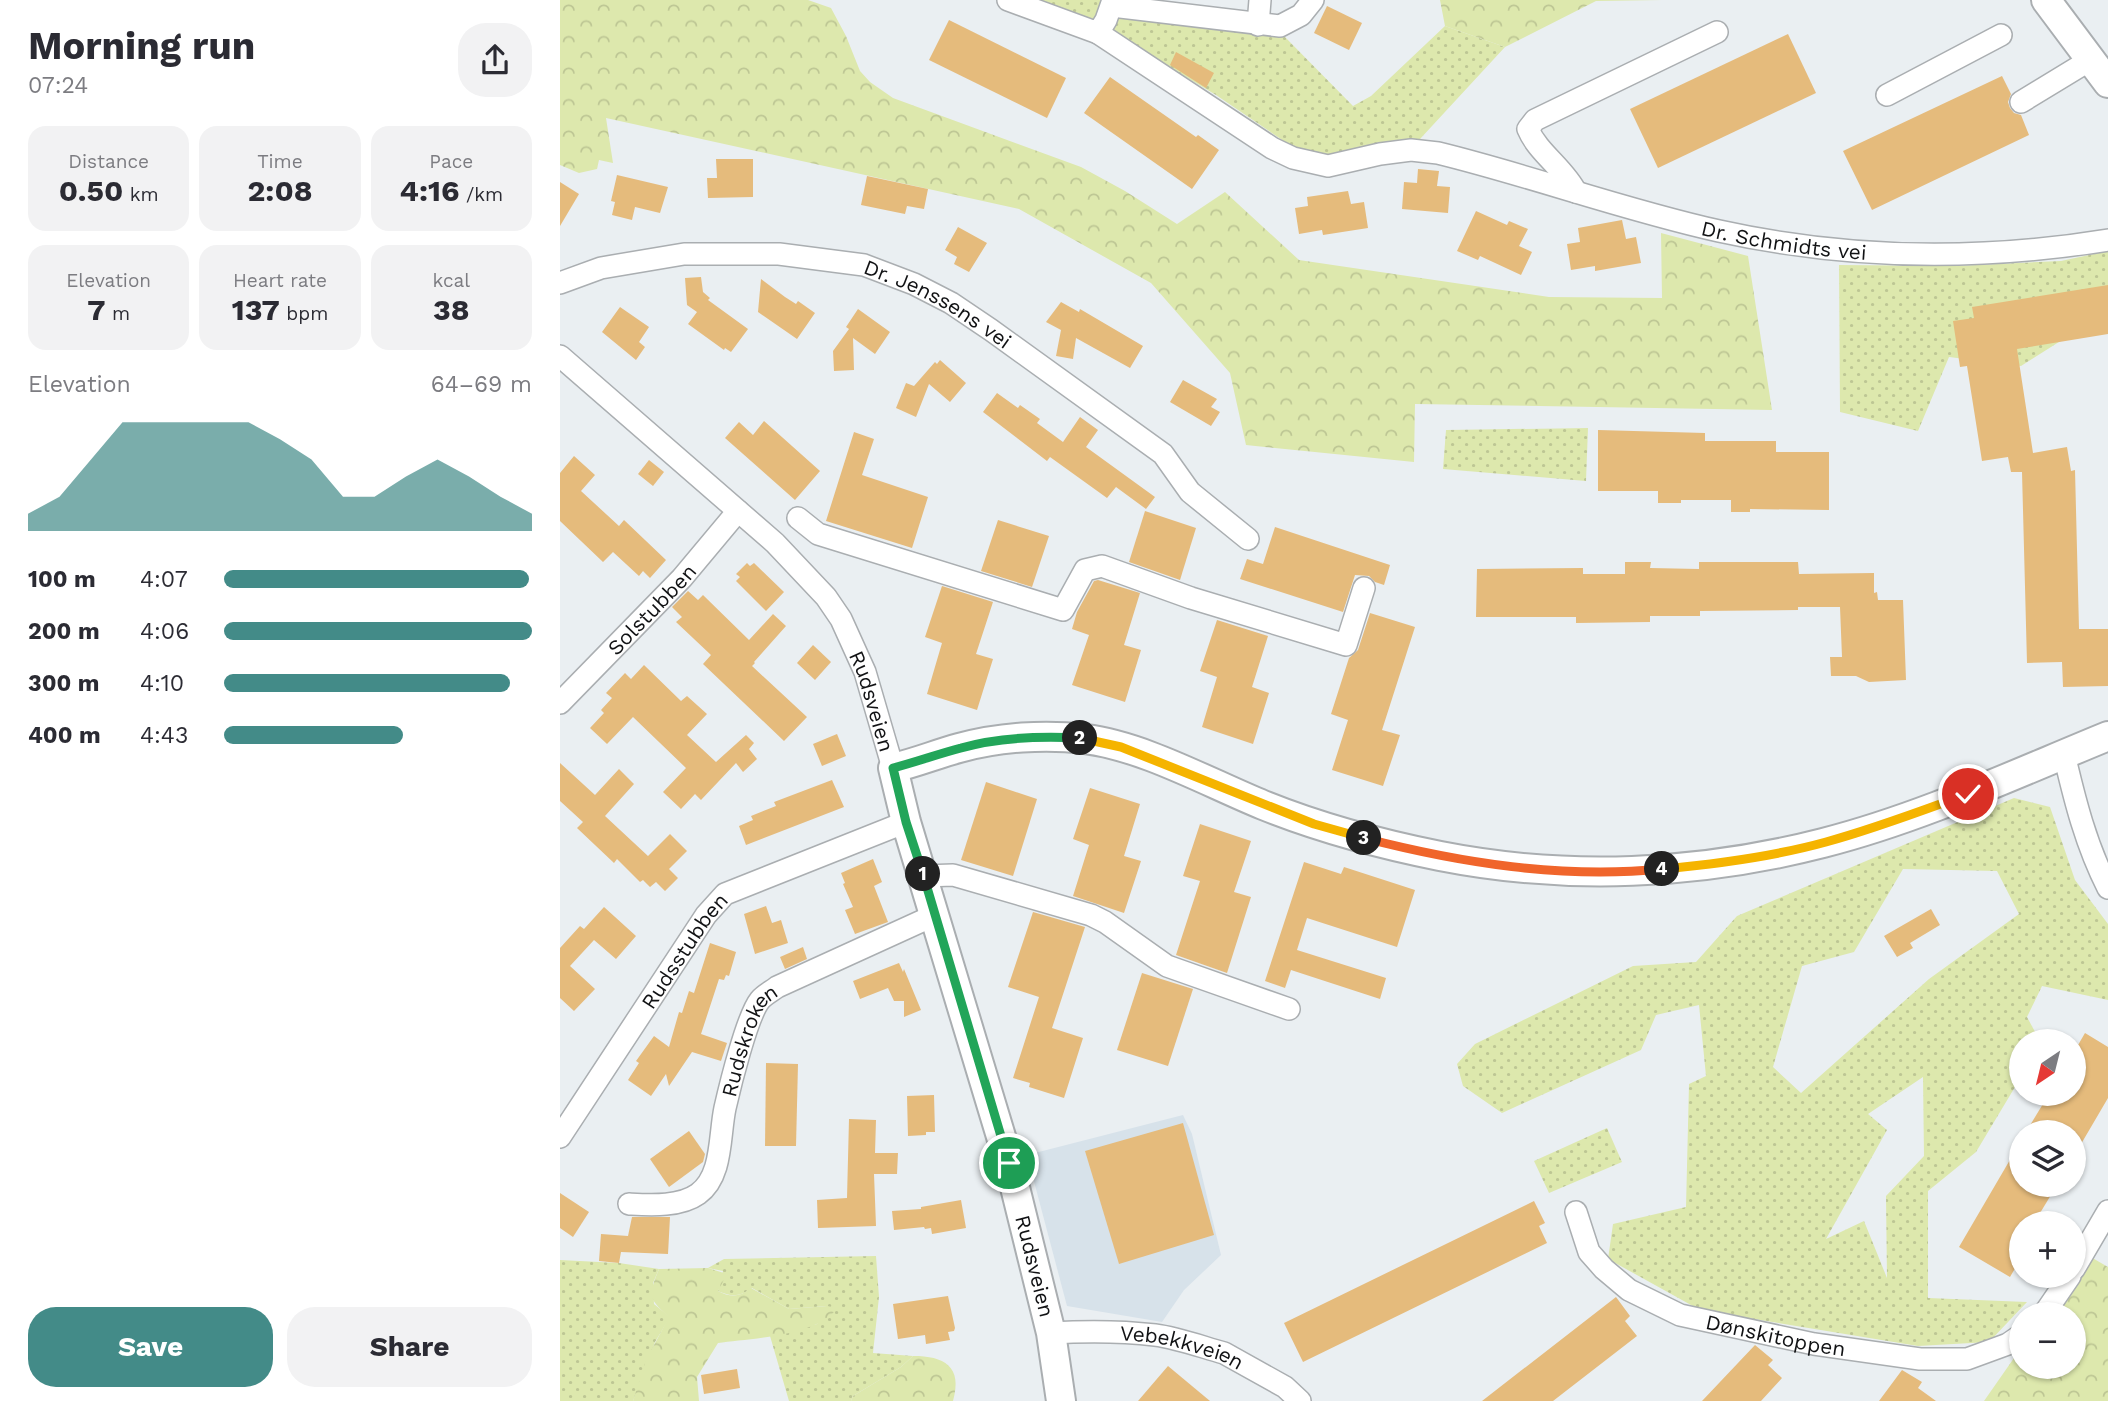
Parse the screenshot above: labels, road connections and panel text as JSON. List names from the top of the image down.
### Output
{
  "streets": {
    "street": [
      "Dr. Schmidts vei",
      "Dr. Jenssens vei",
      "Solstubben",
      "Rudsveien",
      "Rudsstubben",
      "Rudskroken",
      "Dønskitoppen",
      "Vebekkveien"
    ]
  },
  "crossings": [
    ["Solstubben", "Rudsveien"],
    ["Rudsveien", "Rudsstubben"],
    ["Rudsveien", "Rudskroken"],
    ["Rudsveien", "Vebekkveien"]
  ],
  "north": "bottom left",
  "page": {
    "heading": ["Morning run", "07:24"],
    "stats": [
      ["Distance", "0.50 km"],
      ["Time", "2:08"],
      ["Pace", "4:16 /km"],
      ["Elevation", "7 m"],
      ["Heart rate", "137 bpm"],
      ["kcal", "38"]
    ],
    "chart": ["Elevation", "64–69 m"],
    "list": [
      {
        "name": "100 m",
        "note": "4:07"
      },
      {
        "name": "200 m",
        "note": "4:06"
      },
      {
        "name": "300 m",
        "note": "4:10"
      },
      {
        "name": "400 m",
        "note": "4:43"
      }
    ],
    "pins": [
      "2",
      "3",
      "4",
      "1"
    ],
    "map_buttons": ["+", "−"],
    "buttons": ["Save", "Share"]
  }
}
